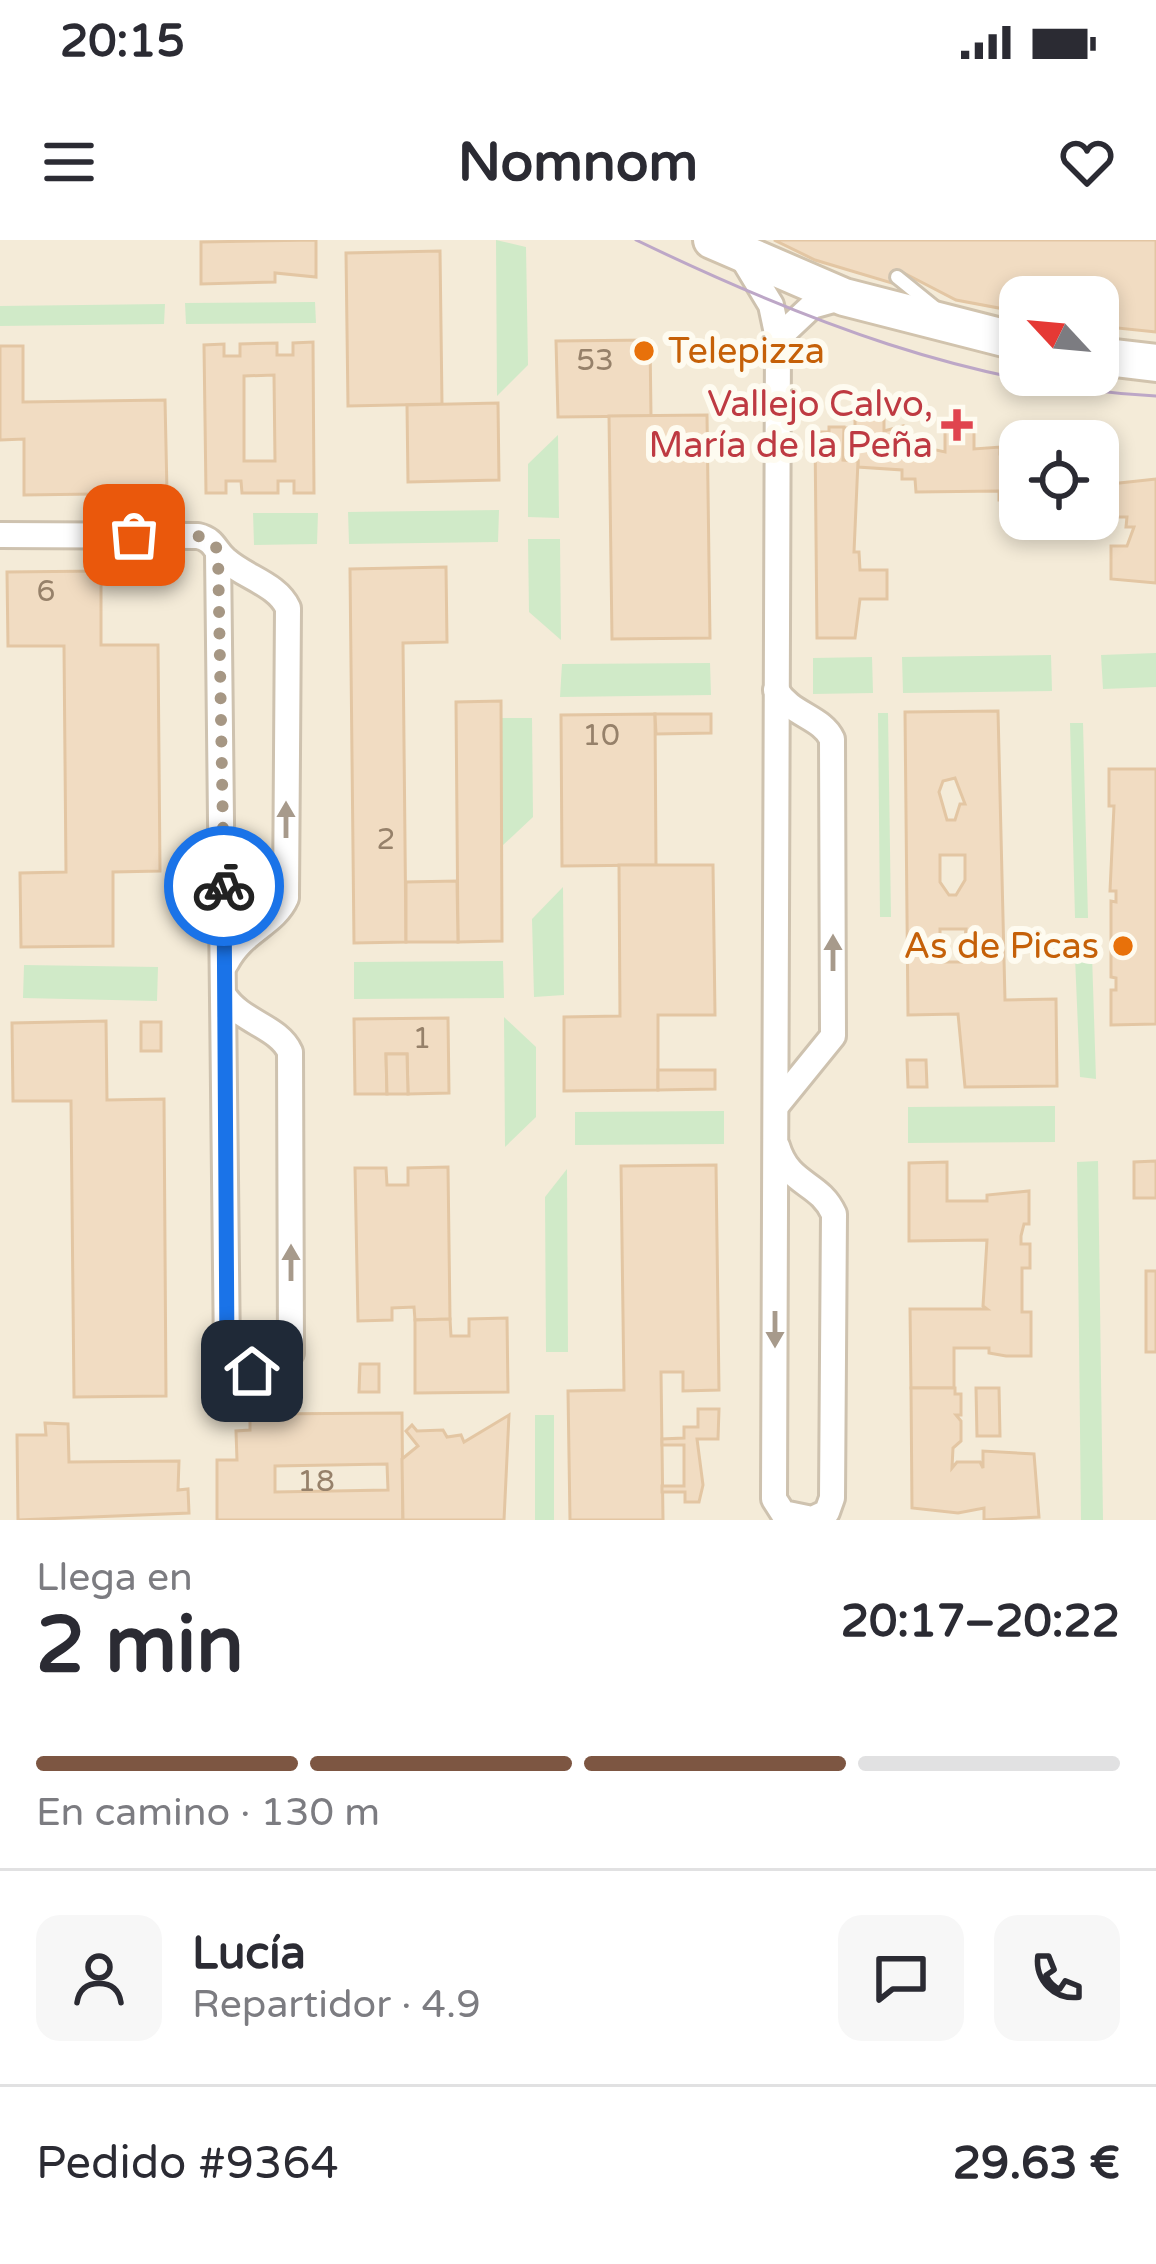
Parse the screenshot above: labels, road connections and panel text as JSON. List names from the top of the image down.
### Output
{
  "places": {
    "other": ["Telepizza", "As de Picas"],
    "health": ["Vallejo Calvo, María de la Peña"]
  },
  "house_numbers": [
    "53",
    "6",
    "10",
    "2",
    "1",
    "18"
  ],
  "north": "top left",
  "page": {
    "status": "20:15",
    "header": "Nomnom",
    "heading": ["2 min", "Llega en", "20:17–20:22"],
    "panel": [
      "Lucía",
      "Repartidor · 4.9",
      "Pedido #9364",
      "29.63 €"
    ],
    "bar": "En camino · 130 m"
  }
}
